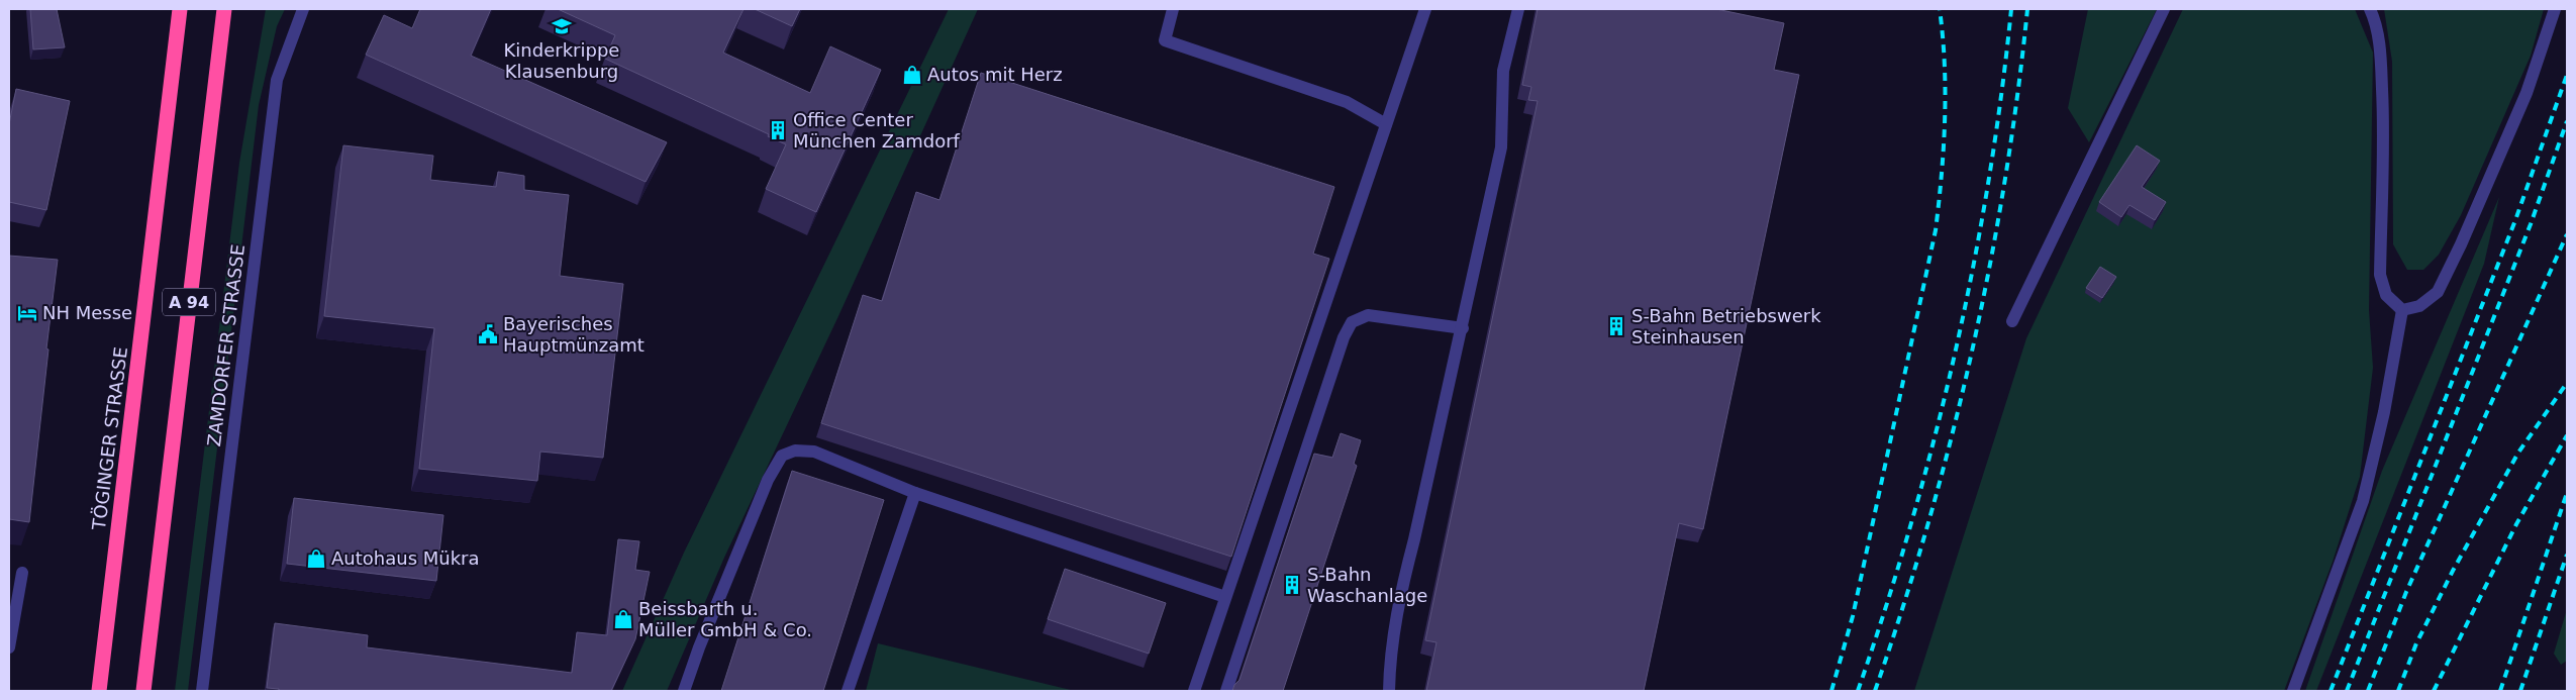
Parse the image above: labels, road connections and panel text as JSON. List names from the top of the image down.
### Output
{
  "streets": {
    "highway": ["A 94", "TÖGINGER STRASSE"],
    "street": ["ZAMDORFER STRASSE"]
  },
  "places": {
    "school or university": ["Kinderkrippe Klausenburg"],
    "shop": ["Autos mit Herz", "Autohaus Mükra", "Beissbarth u. Müller GmbH & Co."],
    "building": ["Office Center München Zamdorf", "S-Bahn Betriebswerk Steinhausen", "S-Bahn Waschanlage"],
    "hotel": ["NH Messe"],
    "public building": ["Bayerisches Hauptmünzamt"]
  }
}
